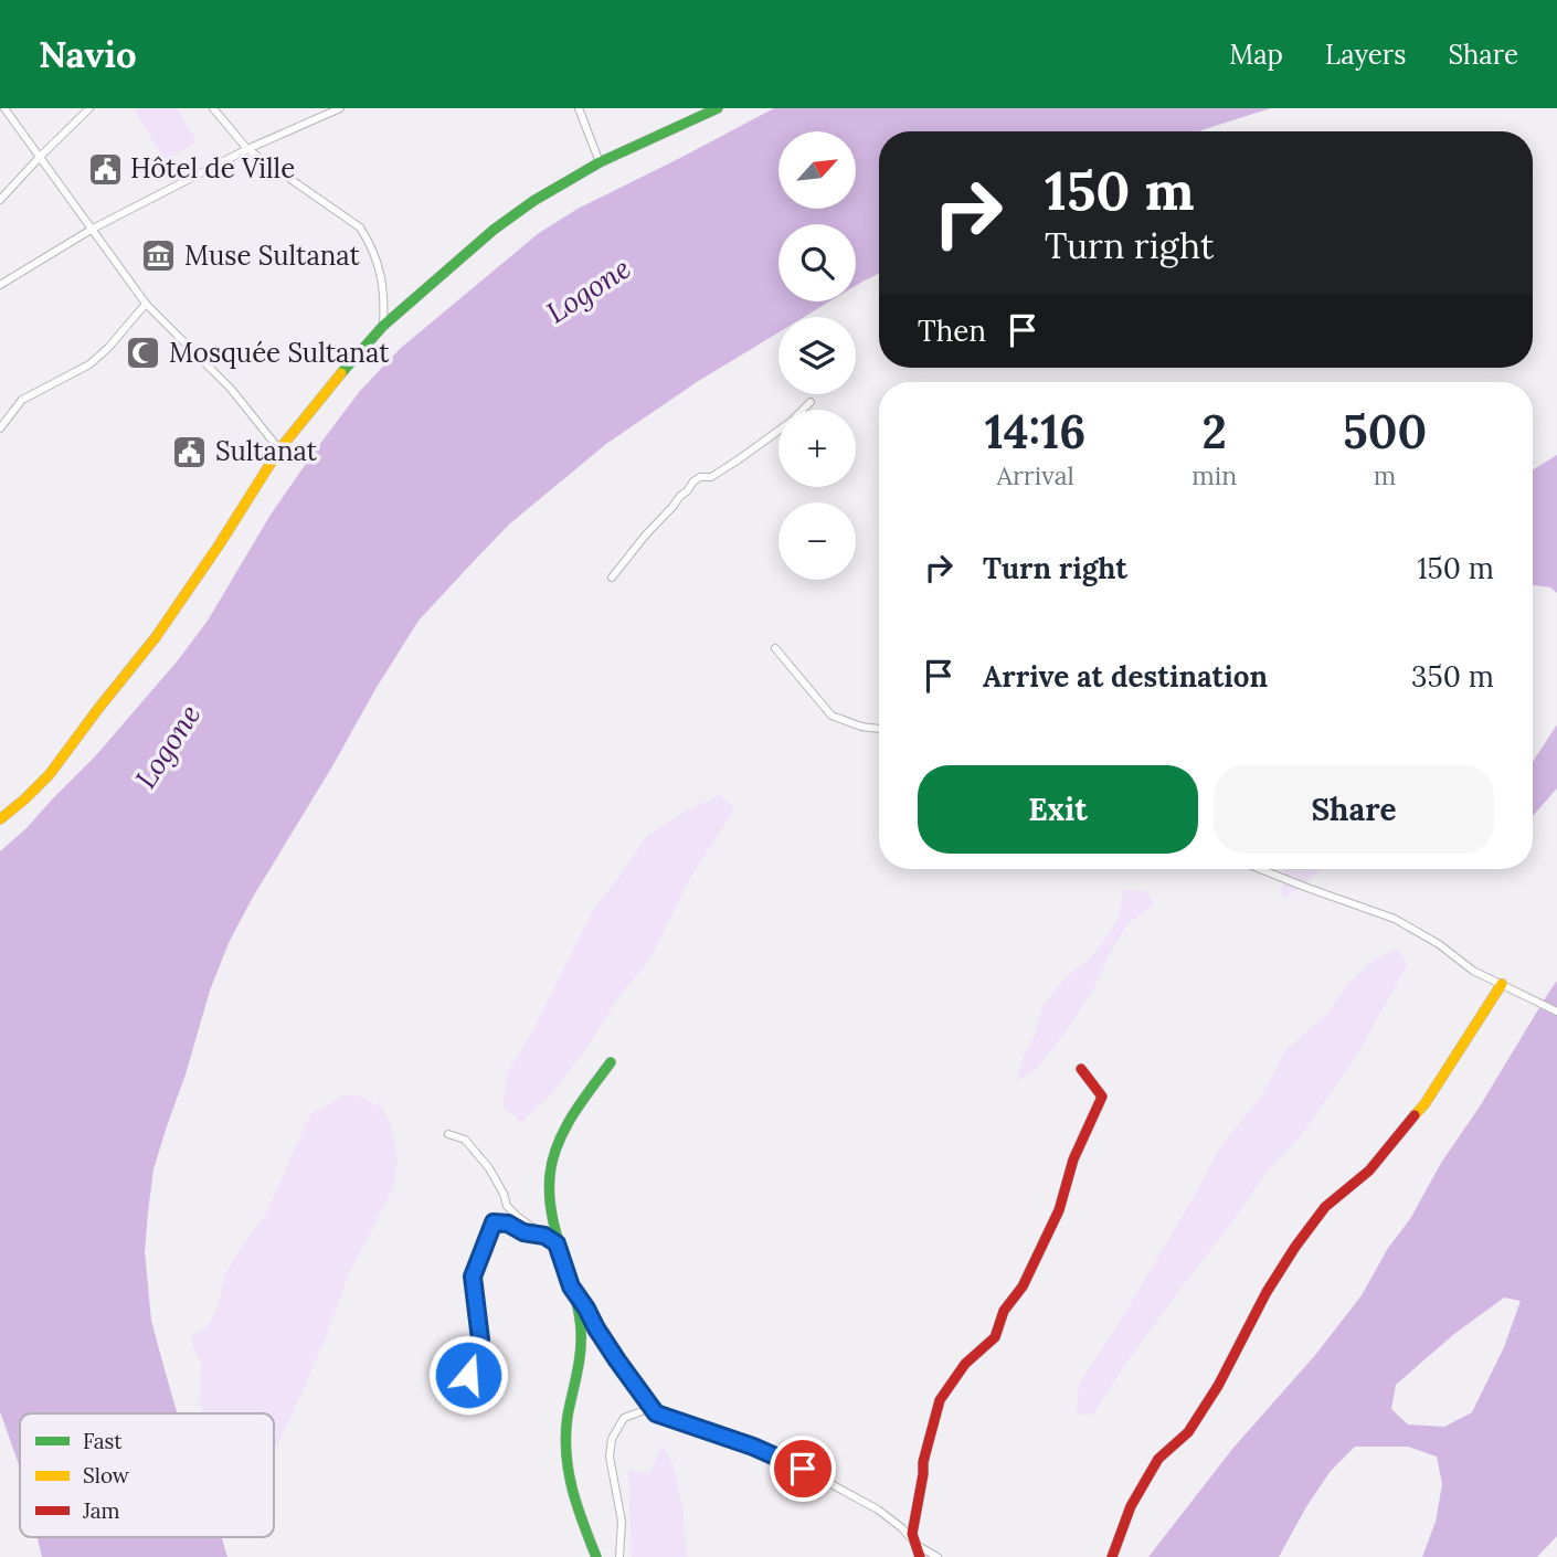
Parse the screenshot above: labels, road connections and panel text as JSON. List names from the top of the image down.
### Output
{
  "water": ["Logone"],
  "places": {
    "public building": ["Hôtel de Ville", "Sultanat"],
    "museum": ["Muse Sultanat"],
    "mosque": ["Mosquée Sultanat"]
  },
  "legend": ["Fast", "Slow", "Jam"],
  "north": "top right",
  "page": {
    "header": "Navio",
    "nav": ["Map", "Layers", "Share"],
    "map_buttons": ["+", "−"],
    "turn": ["150 m", "Turn right"],
    "then": "Then",
    "eta": [
      "14:16",
      "Arrival",
      "2",
      "min",
      "500",
      "m"
    ],
    "list": [
      {
        "name": "Turn right",
        "value": "150 m"
      },
      {
        "name": "Arrive at destination",
        "value": "350 m"
      }
    ],
    "buttons": ["Exit", "Share"]
  }
}
